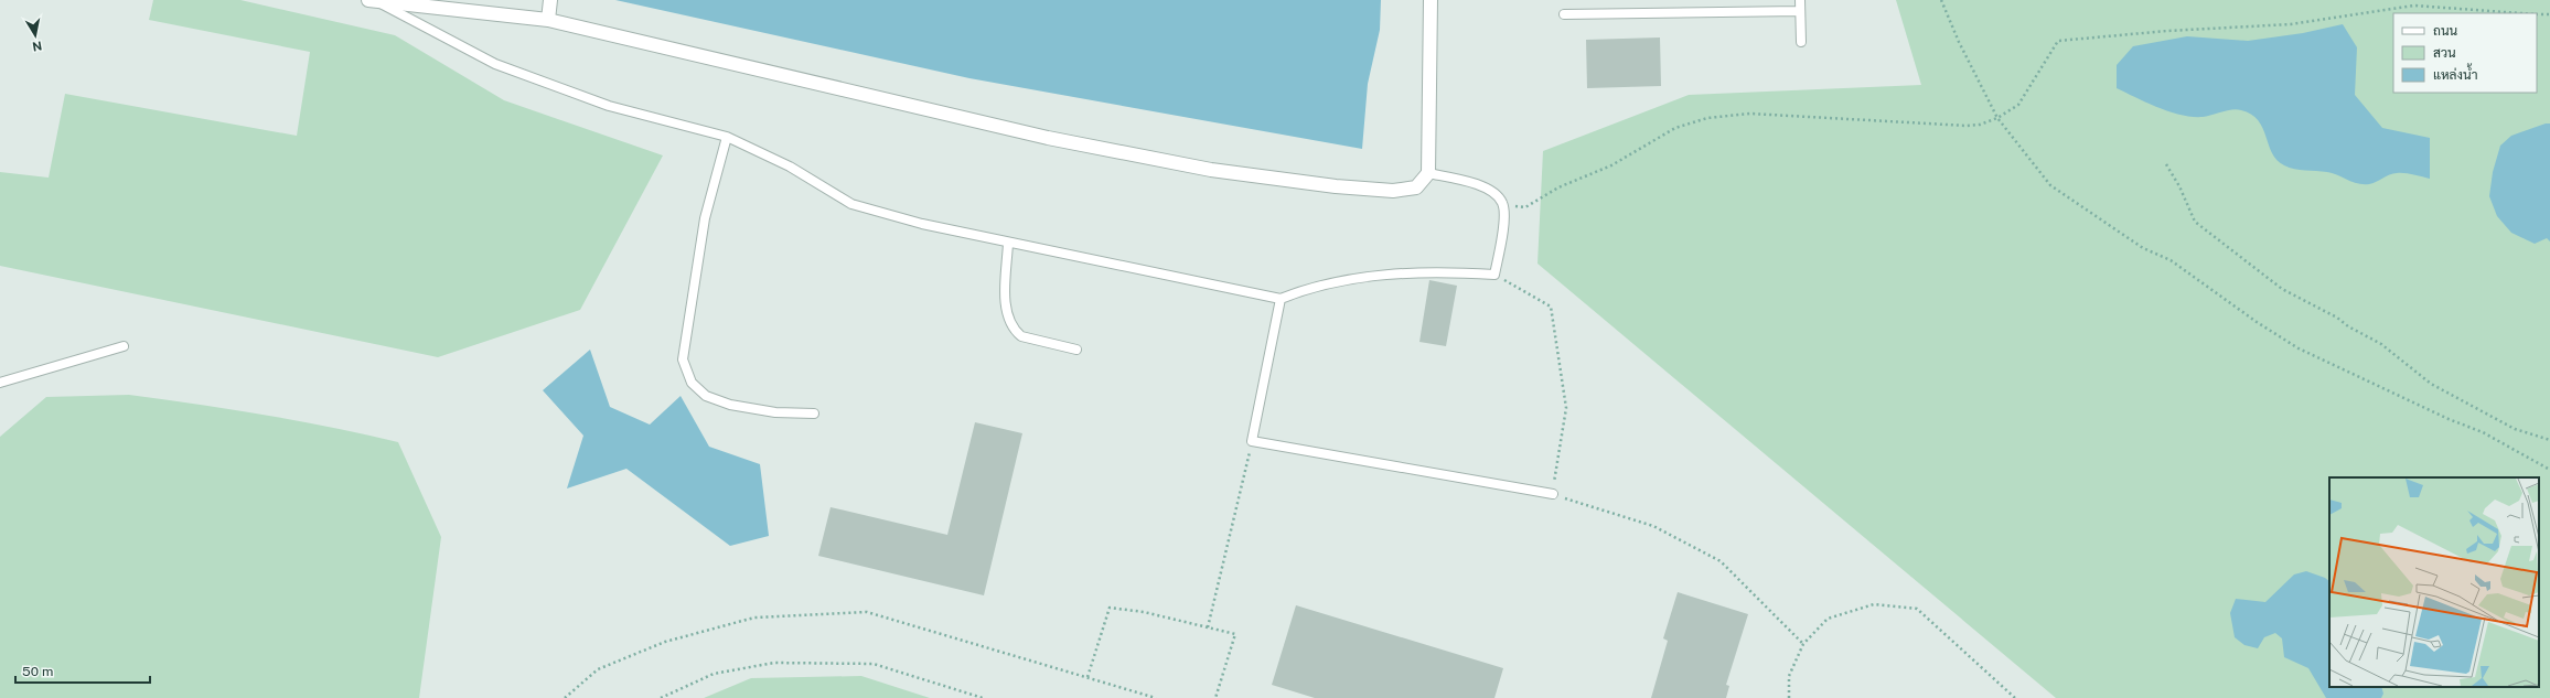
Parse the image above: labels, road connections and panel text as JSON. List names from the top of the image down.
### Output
{
  "legend": ["ถนน", "สวน", "แหล่งน้ำ"],
  "scale_bar": "50 m",
  "north": "bottom"
}
